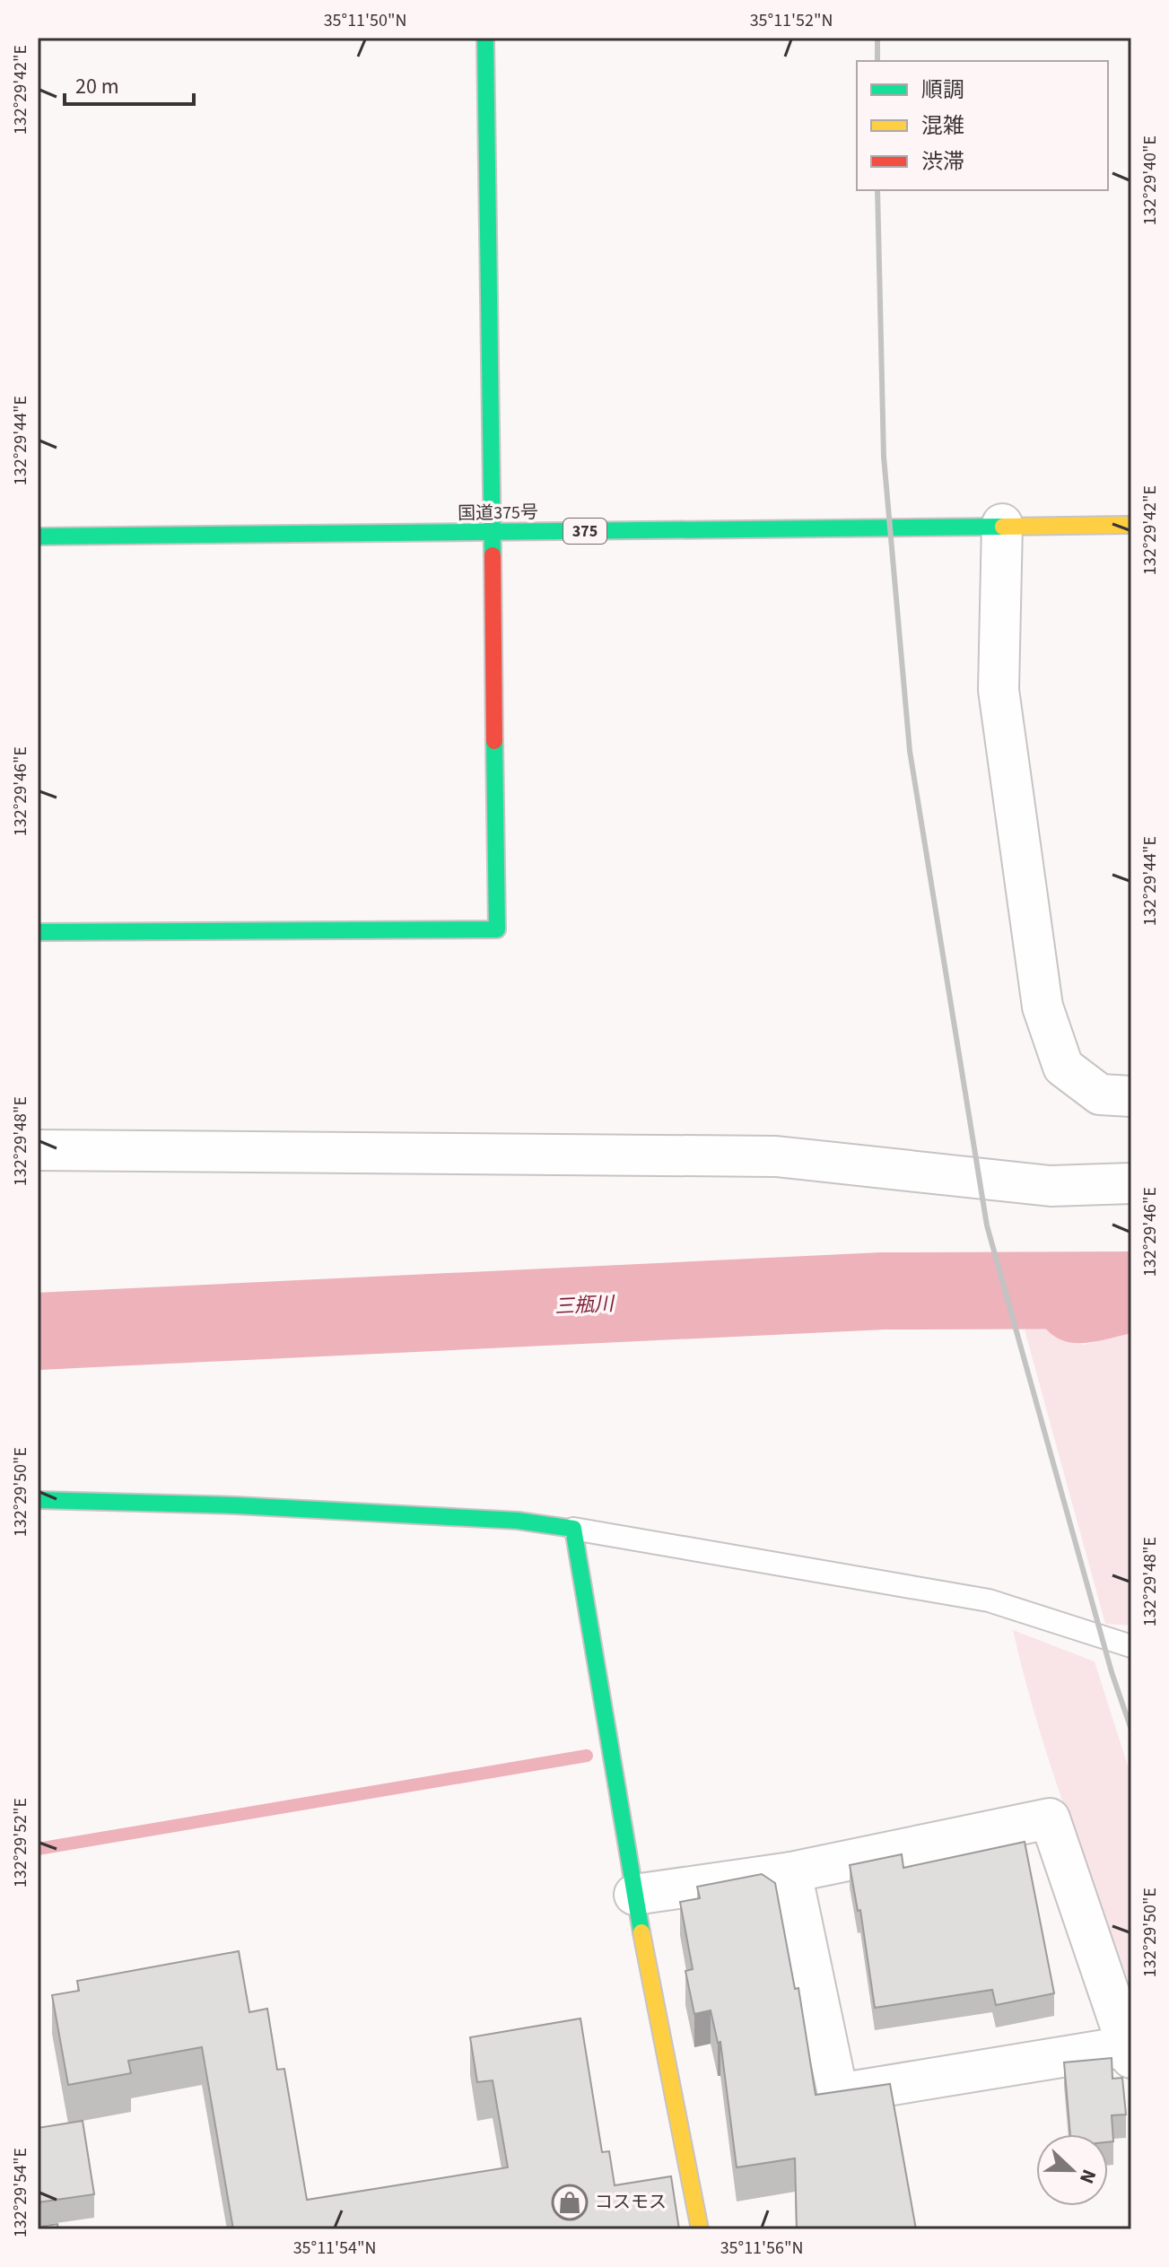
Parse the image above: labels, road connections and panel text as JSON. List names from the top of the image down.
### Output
{
  "streets": {
    "main road": ["国道375号", "375"]
  },
  "water": ["三瓶川"],
  "places": {
    "shop": ["コスモス"]
  },
  "legend": ["順調", "混雑", "渋滞"],
  "scale_bar": "20 m",
  "north": "right",
  "coordinates": [
    "35°11'50\"N",
    "35°11'52\"N",
    "132°29'42\"E",
    "132°29'40\"E",
    "132°29'44\"E",
    "132°29'46\"E",
    "132°29'48\"E",
    "132°29'50\"E",
    "132°29'52\"E",
    "132°29'54\"E",
    "35°11'54\"N",
    "35°11'56\"N"
  ]
}
